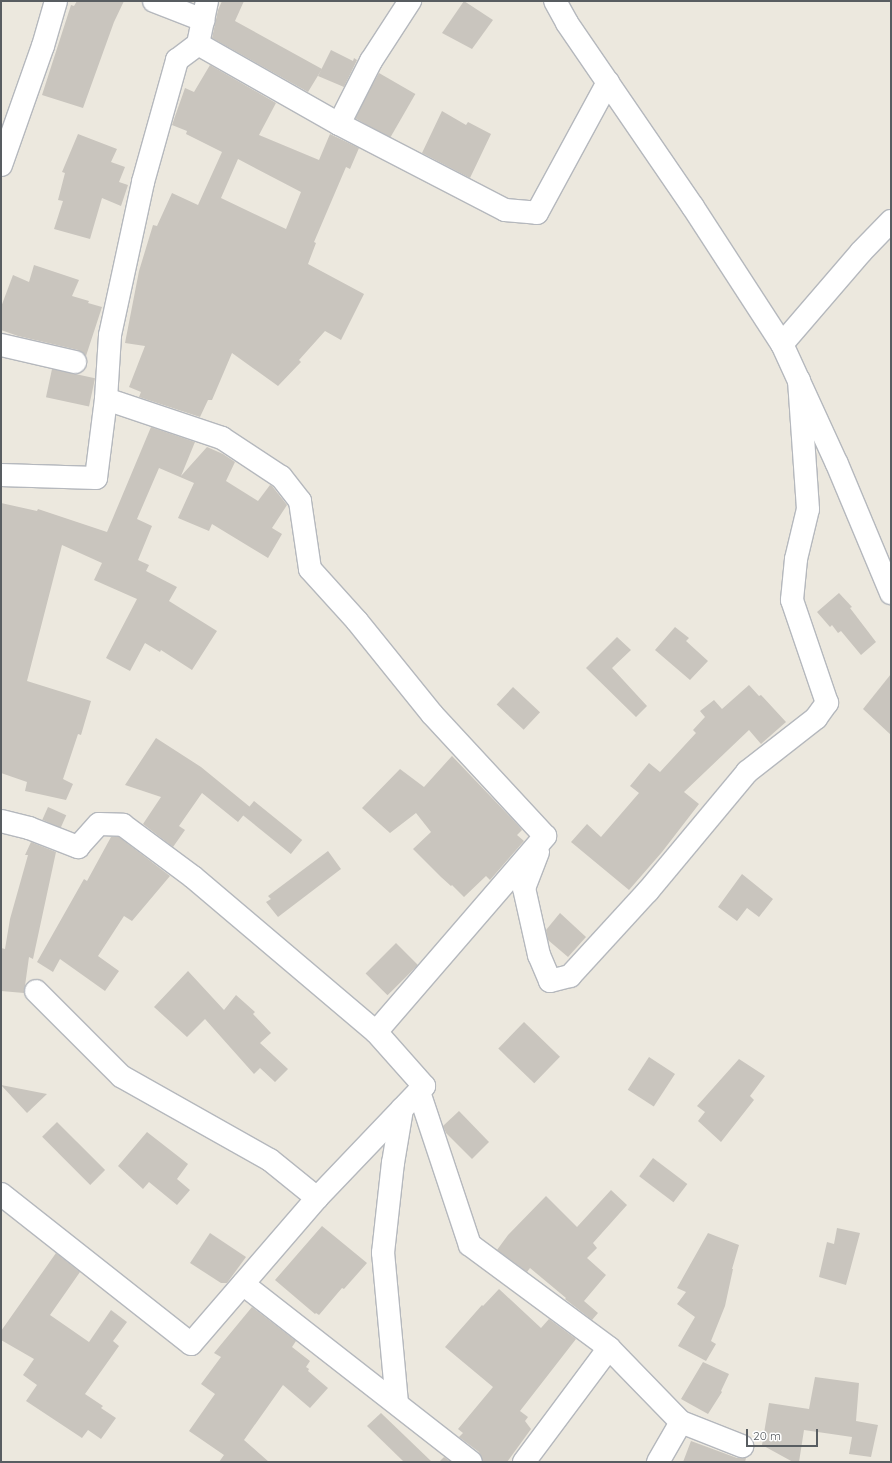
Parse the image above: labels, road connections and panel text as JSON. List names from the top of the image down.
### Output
{
  "scale_bar": "20 m"
}
